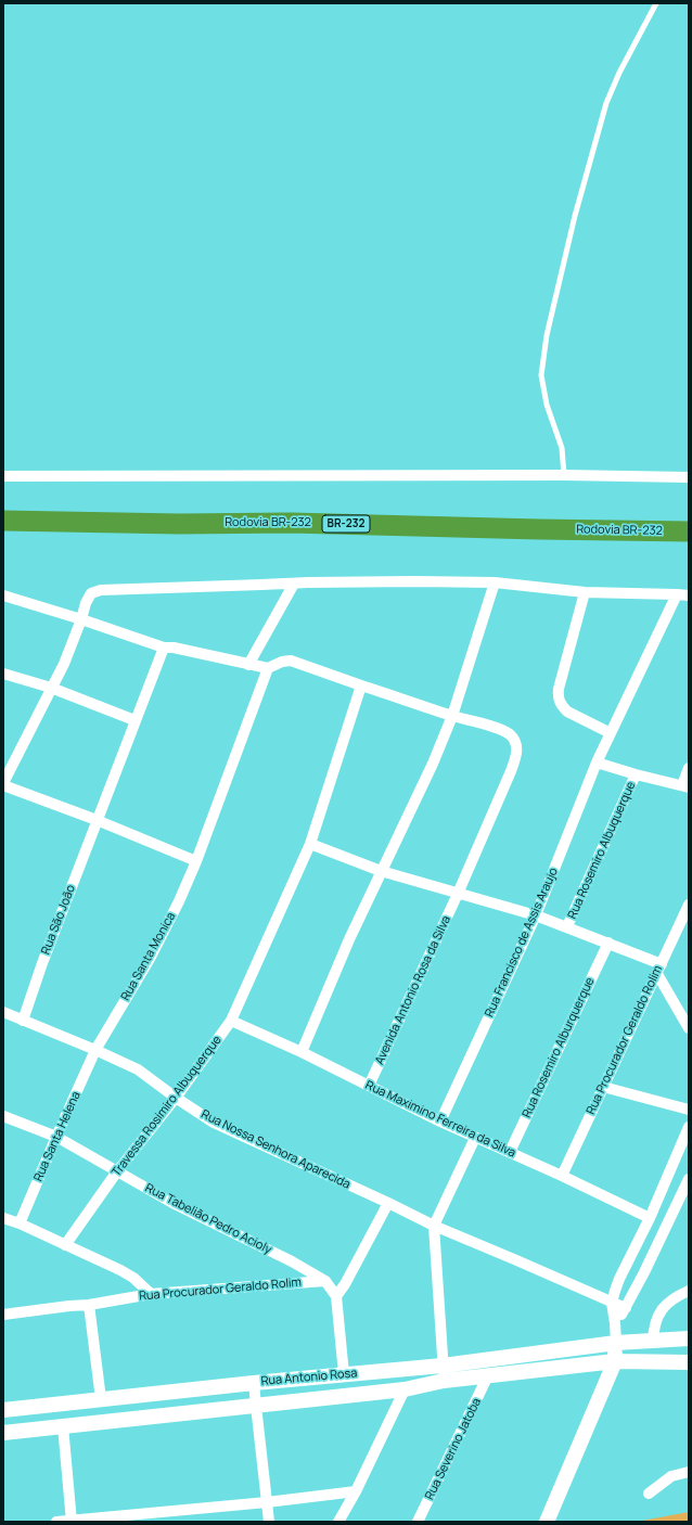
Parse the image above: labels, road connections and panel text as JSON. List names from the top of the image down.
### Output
{
  "streets": {
    "highway": ["Rodovia BR-232", "BR-232"],
    "main road": ["Rua Antonio Rosa"],
    "street": [
      "Rua Rosemiro Albuquerque",
      "Rua São João",
      "Rua Francisco de Assis Araujo",
      "Rua Santa Monica",
      "Avenida Antonio Rosa da Silva",
      "Rua Procurador Geraldo Rolim",
      "Rua Rosemiro Alburquerque",
      "Travessa Rosimiro Albuquerque",
      "Rua Maximino Ferreira da Silva",
      "Rua Santa Helena",
      "Rua Nossa Senhora Aparecida",
      "Rua Tabelião Pedro Acioly",
      "Rua Severino Jatoba"
    ]
  },
  "crossings": [
    ["Rua São João", "Rua Nossa Senhora Aparecida"],
    ["Rua Francisco de Assis Araujo", "Rua Maximino Ferreira da Silva"],
    ["Rua Santa Monica", "Avenida Antonio Rosa da Silva"],
    ["Rua Santa Monica", "Rua Santa Helena"],
    ["Rua Santa Monica", "Rua Nossa Senhora Aparecida"],
    ["Avenida Antonio Rosa da Silva", "Travessa Rosimiro Albuquerque"],
    ["Avenida Antonio Rosa da Silva", "Rua Maximino Ferreira da Silva"],
    ["Rua Procurador Geraldo Rolim", "Rua Maximino Ferreira da Silva"],
    ["Rua Procurador Geraldo Rolim", "Rua Tabelião Pedro Acioly"],
    ["Rua Rosemiro Alburquerque", "Rua Maximino Ferreira da Silva"],
    ["Travessa Rosimiro Albuquerque", "Rua Maximino Ferreira da Silva"],
    ["Travessa Rosimiro Albuquerque", "Rua Nossa Senhora Aparecida"],
    ["Travessa Rosimiro Albuquerque", "Rua Tabelião Pedro Acioly"],
    ["Rua Santa Helena", "Rua Nossa Senhora Aparecida"],
    ["Rua Santa Helena", "Rua Tabelião Pedro Acioly"],
    ["Rua Tabelião Pedro Acioly", "Rua Antonio Rosa"],
    ["Rua Antonio Rosa", "Rua Severino Jatoba"]
  ]
}
